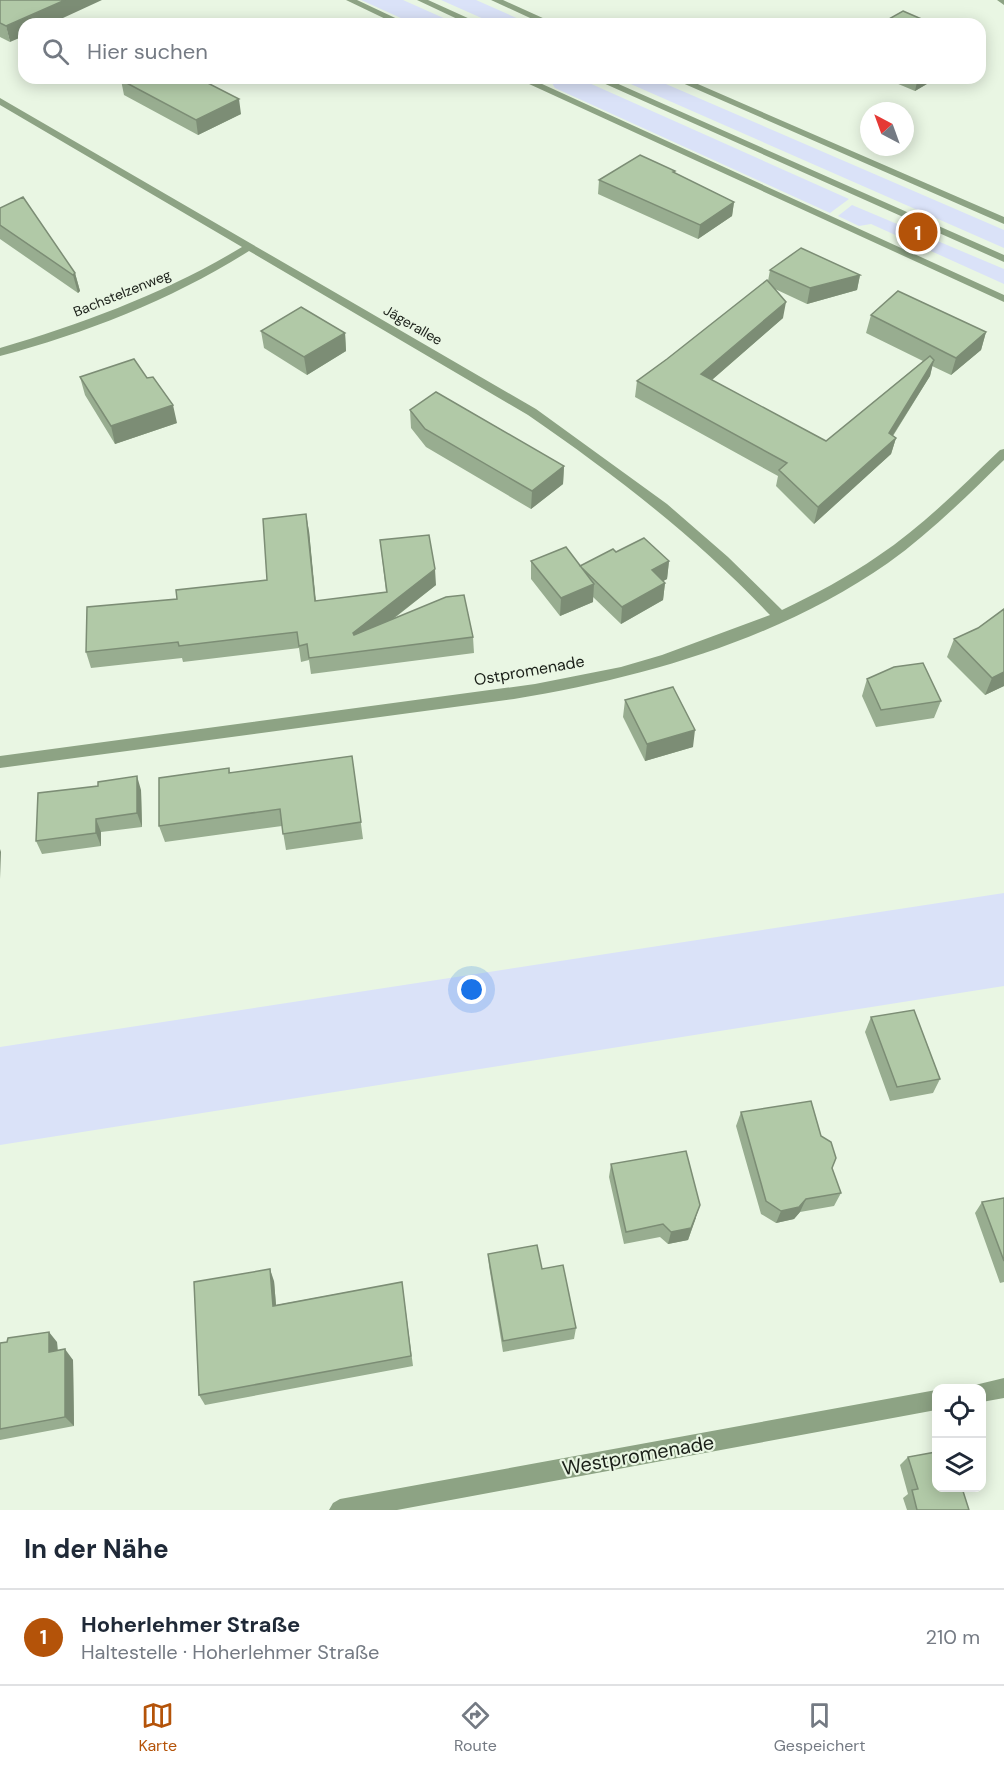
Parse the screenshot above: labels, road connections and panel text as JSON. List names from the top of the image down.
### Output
{
  "streets": {
    "street": [
      "Bachstelzenweg",
      "Jägerallee",
      "Ostpromenade",
      "Westpromenade"
    ]
  },
  "crossings": [
    ["Bachstelzenweg", "Jägerallee"],
    ["Jägerallee", "Ostpromenade"]
  ],
  "north": "top left",
  "page": {
    "search": "Hier suchen",
    "pins": "1",
    "heading": "In der Nähe",
    "list": [
      {
        "mark": "1",
        "name": "Hoherlehmer Straße",
        "note": "Haltestelle · Hoherlehmer Straße",
        "value": "210 m"
      }
    ],
    "nav": ["Karte", "Route", "Gespeichert"]
  }
}
